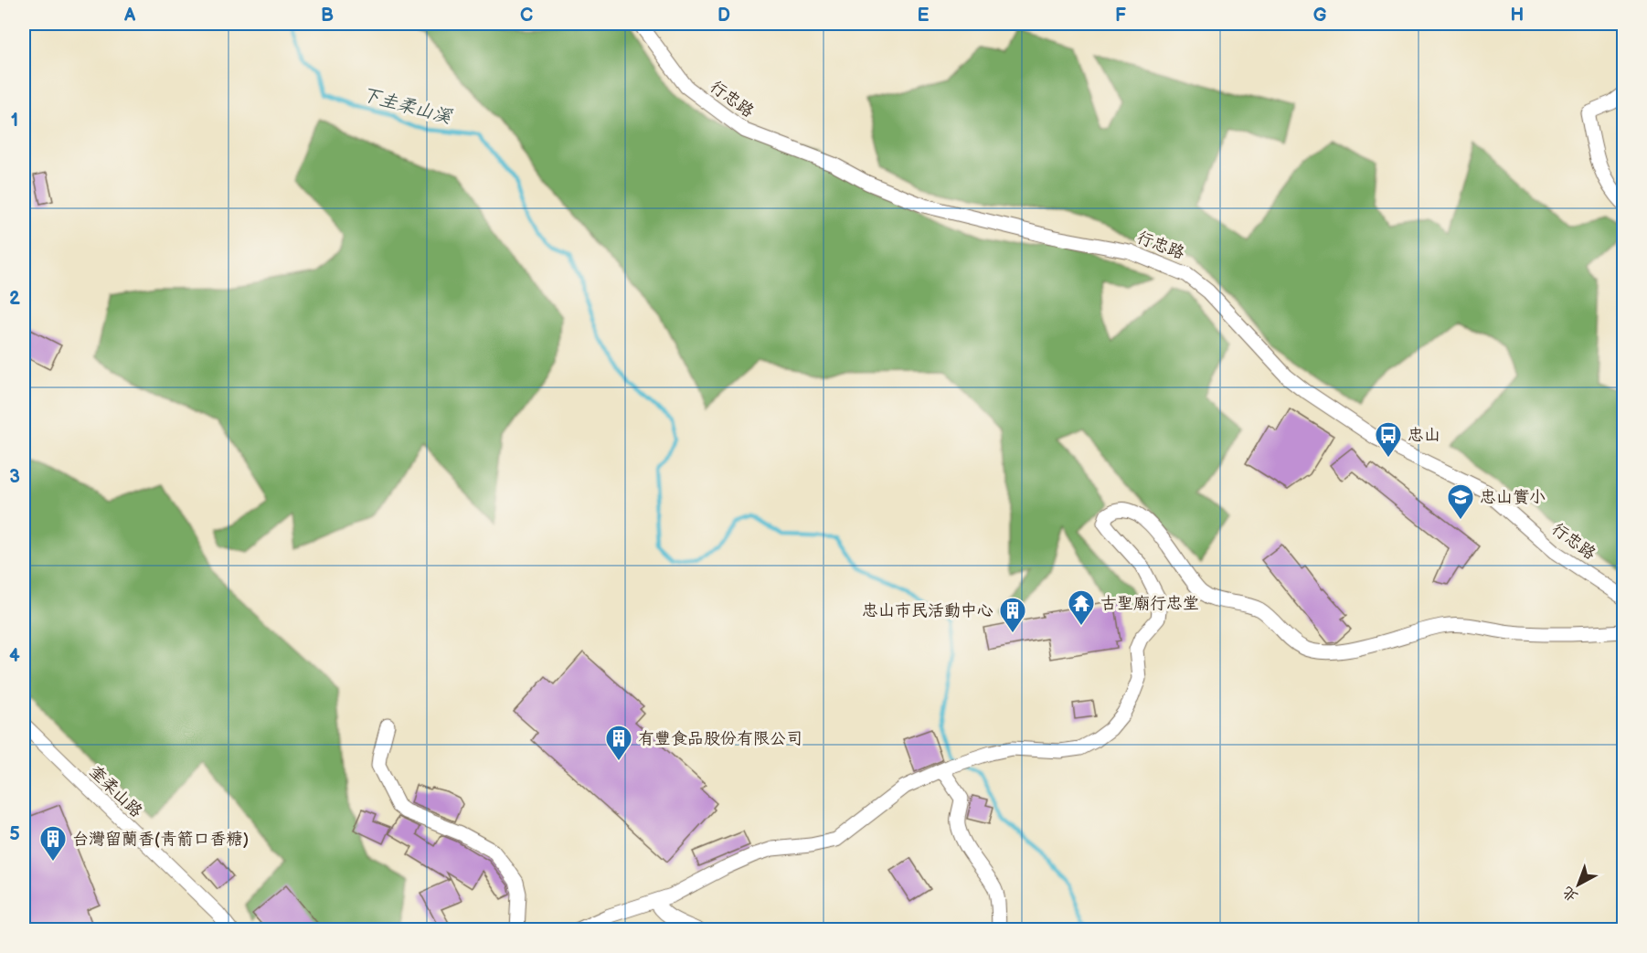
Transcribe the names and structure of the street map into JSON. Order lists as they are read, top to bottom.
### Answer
{
  "streets": {
    "street": ["行忠路", "奎柔山路"]
  },
  "water": ["下圭柔山溪"],
  "places": {
    "bus stop": ["忠山"],
    "school or university": ["忠山實小"],
    "temple": ["古聖廟行忠堂"],
    "building": ["忠山市民活動中心", "有豐食品股份有限公司", "台灣留蘭香(青箭口香糖)"]
  },
  "north": "bottom left",
  "grid": {
    "columns": [
      "A",
      "B",
      "C",
      "D",
      "E",
      "F",
      "G",
      "H"
    ],
    "rows": [
      "1",
      "2",
      "3",
      "4",
      "5"
    ]
  }
}
